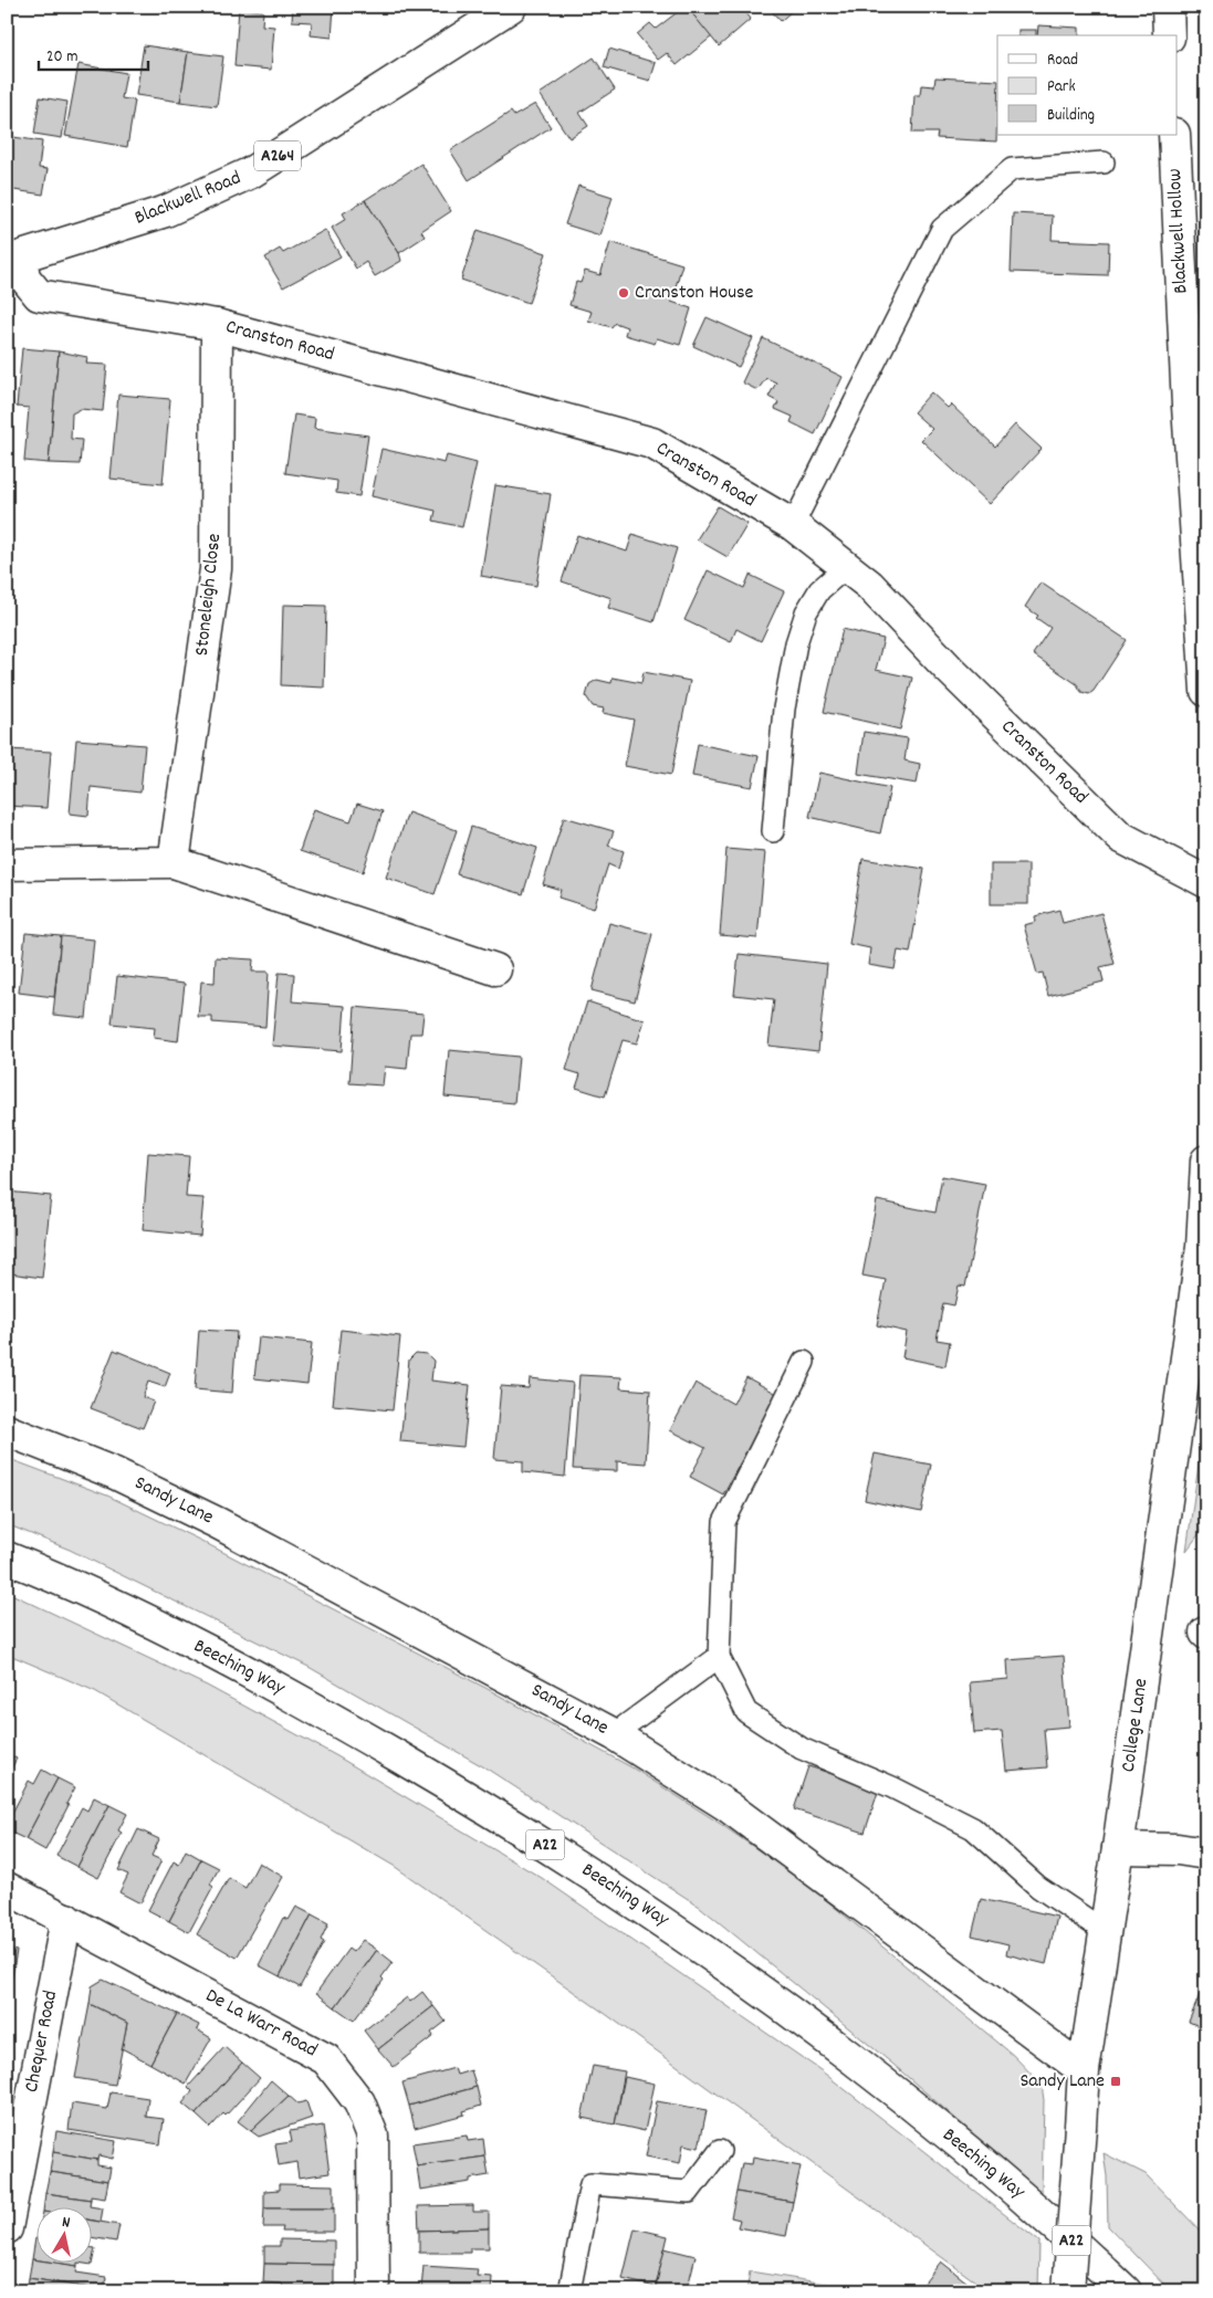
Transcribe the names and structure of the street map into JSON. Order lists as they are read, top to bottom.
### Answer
{
  "streets": {
    "main road": [
      "A264",
      "Blackwell Road",
      "Blackwell Hollow",
      "Cranston Road",
      "Stoneleigh Close",
      "Sandy Lane",
      "Beeching Way",
      "College Lane",
      "A22",
      "De La Warr Road",
      "Chequer Road"
    ]
  },
  "crossings": [
    ["Blackwell Road", "Cranston Road"],
    ["Cranston Road", "Stoneleigh Close"],
    ["Sandy Lane", "College Lane"],
    ["De La Warr Road", "Chequer Road"]
  ],
  "places": {
    "other": ["Cranston House"],
    "transit": ["Sandy Lane"]
  },
  "legend": ["Road", "Park", "Building"],
  "scale_bar": "20 m",
  "north": "top"
}
